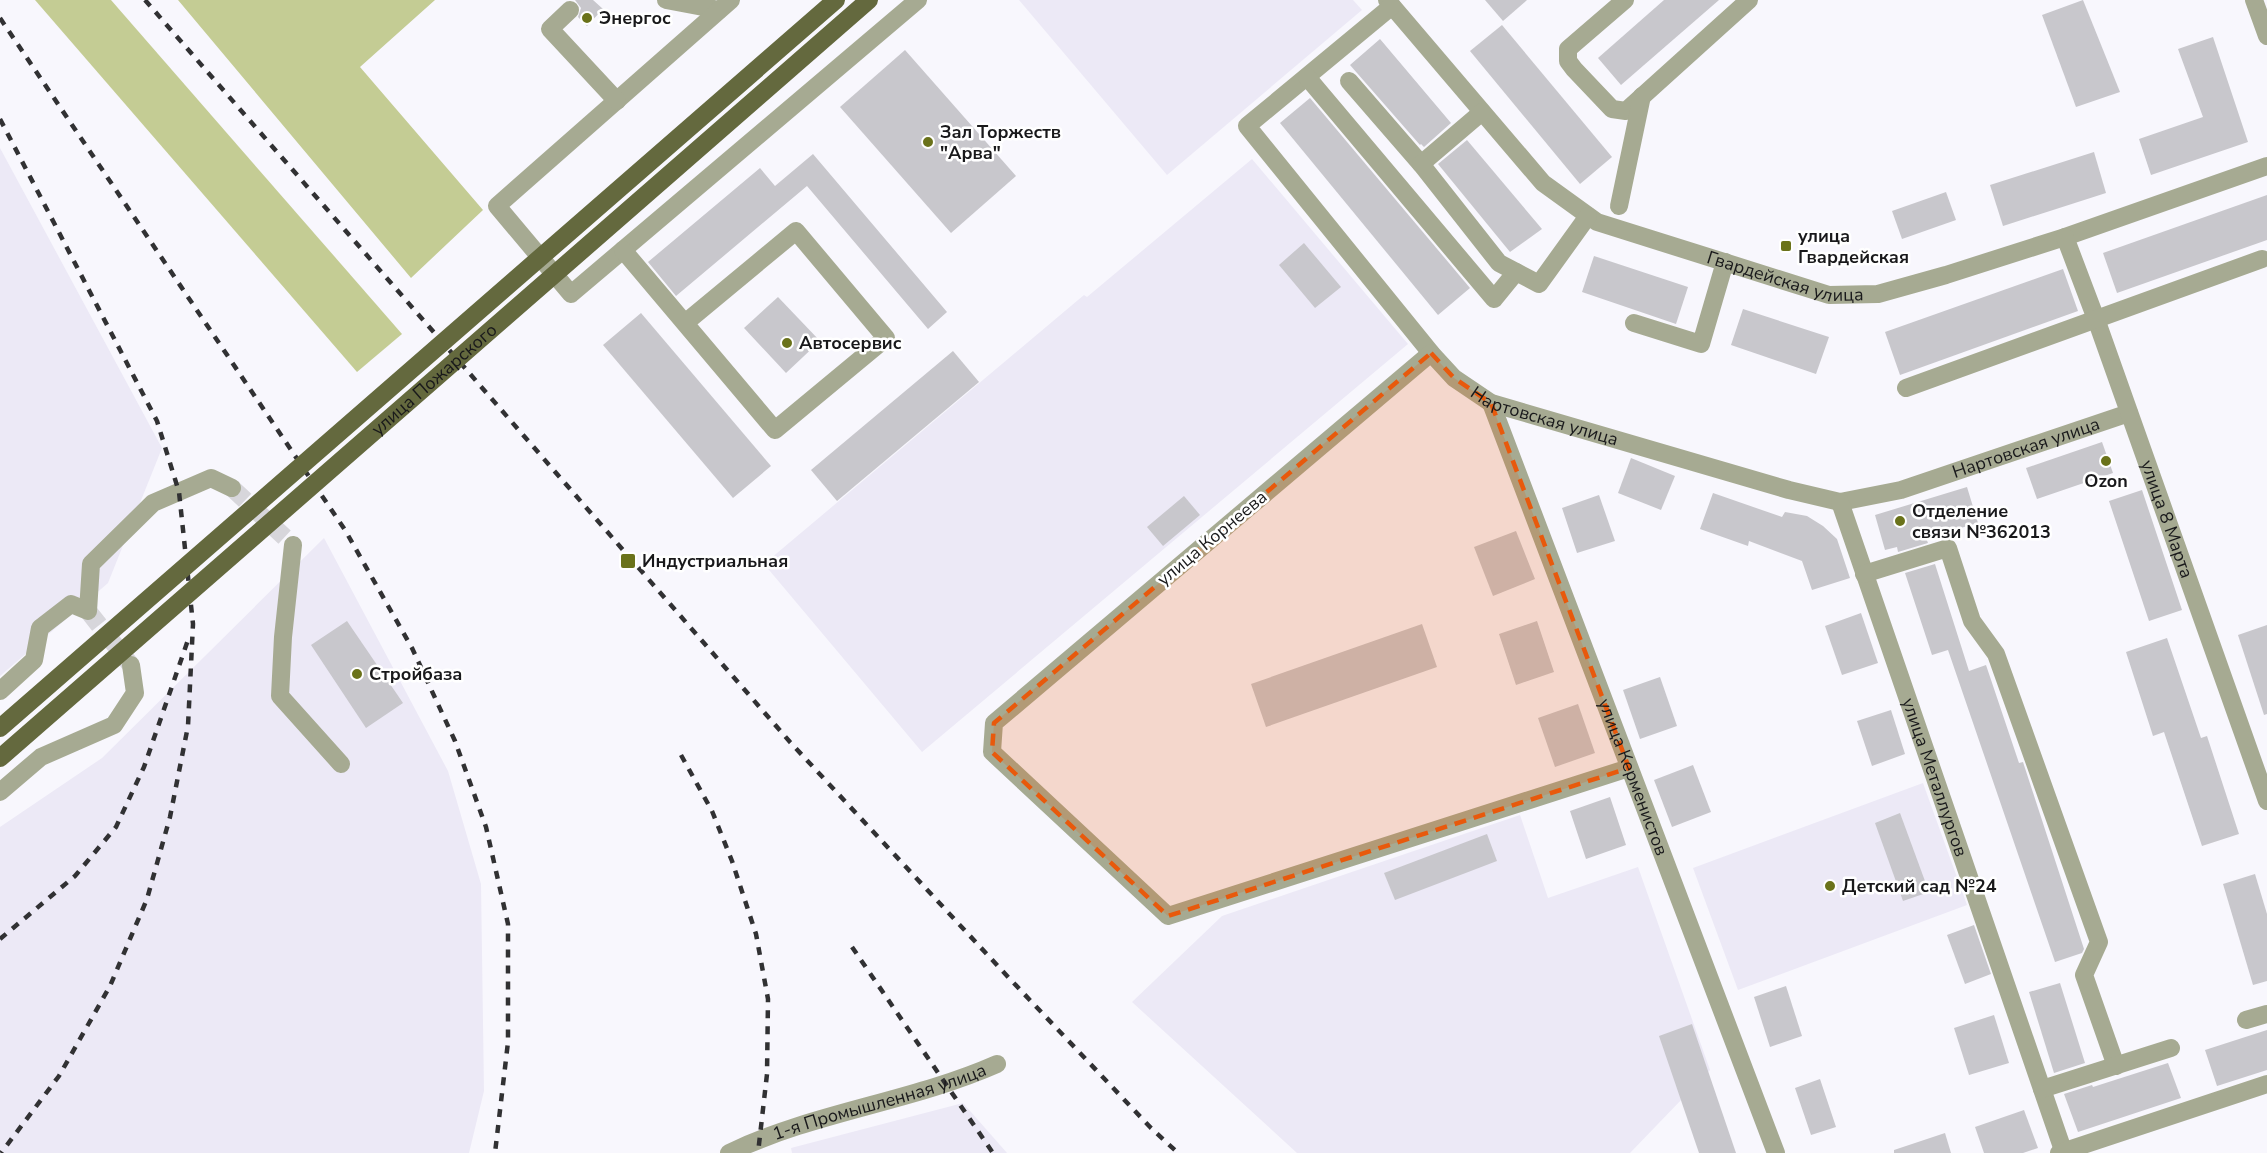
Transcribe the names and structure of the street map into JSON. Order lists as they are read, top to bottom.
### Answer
{
  "streets": {
    "main road": ["улица Пожарского"],
    "street": [
      "Гвардейская улица",
      "Нартовская улица",
      "улица 8 Марта",
      "улица Корнеева",
      "улица Металлургов",
      "улица Керменистов",
      "1-я Промышленная улица"
    ]
  },
  "crossings": [
    ["Гвардейская улица", "Нартовская улица"],
    ["Гвардейская улица", "улица 8 Марта"],
    ["Нартовская улица", "улица 8 Марта"],
    ["Нартовская улица", "улица Корнеева"],
    ["Нартовская улица", "улица Металлургов"],
    ["Нартовская улица", "улица Керменистов"],
    ["улица Корнеева", "улица Керменистов"]
  ],
  "places": {
    "other": [
      "Энергос",
      "Зал Торжеств \"Арва\"",
      "Автосервис",
      "Ozon",
      "Отделение связи №362013",
      "Стройбаза",
      "Детский сад №24"
    ],
    "transit": ["улица Гвардейская", "Индустриальная"]
  }
}
